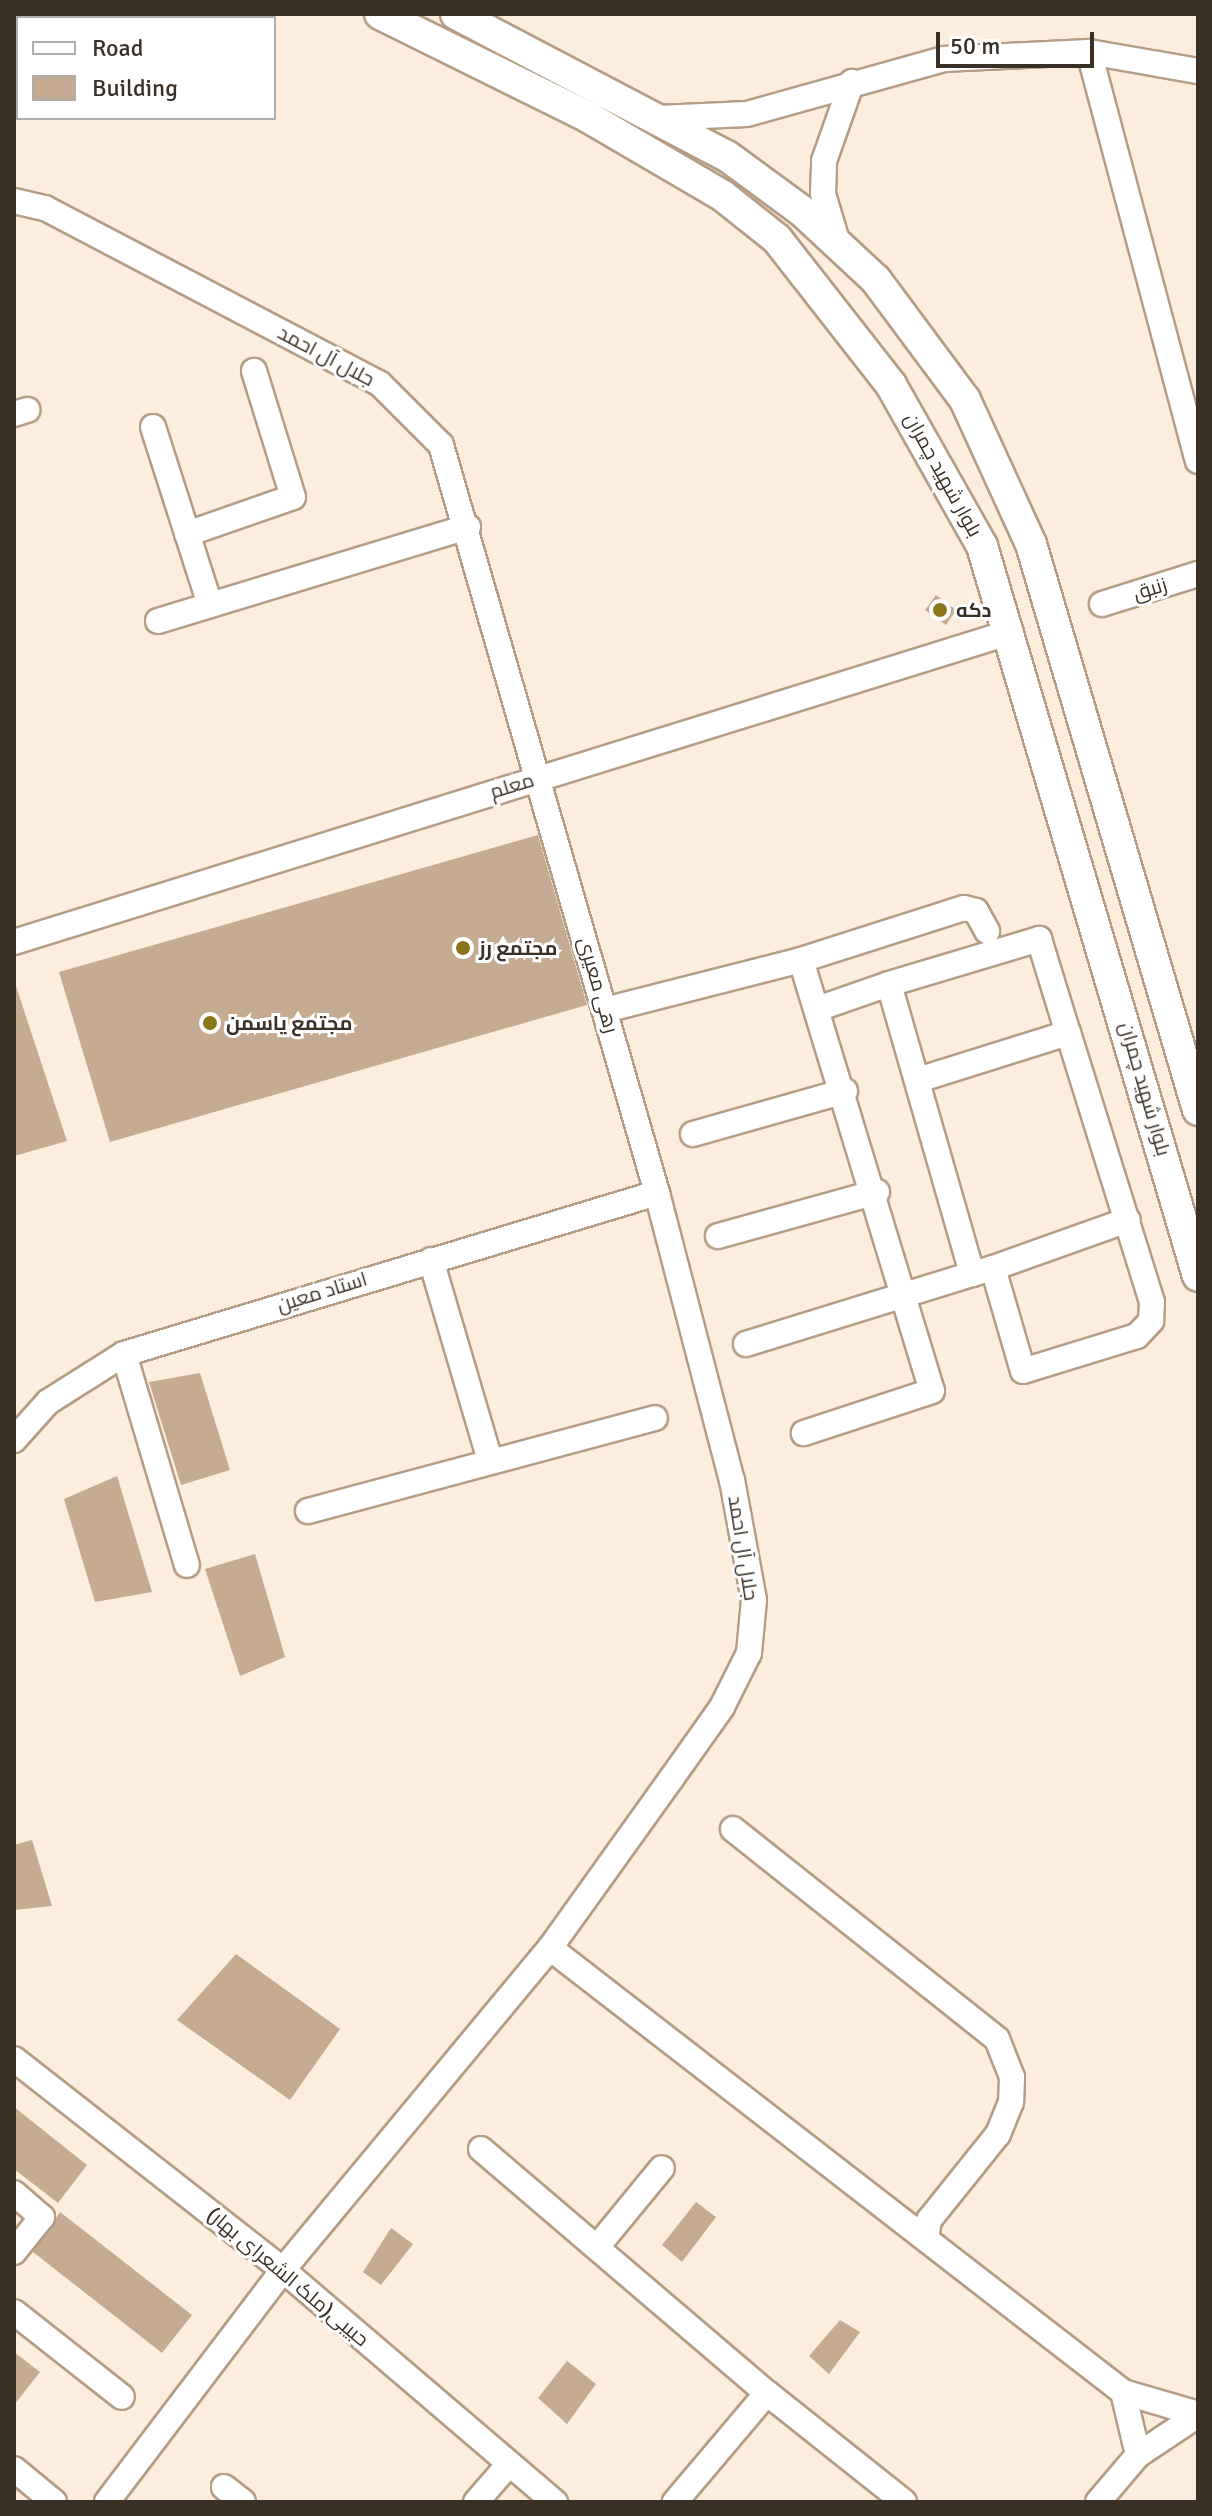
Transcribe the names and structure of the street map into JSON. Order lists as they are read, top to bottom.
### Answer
{
  "streets": {
    "main road": ["بلوار شهید چمران"],
    "street": [
      "جلال آل احمد",
      "زنبق",
      "معلم",
      "رهی معیری",
      "استاد معین",
      "حبیبی(ملک الشعرای بهار)"
    ]
  },
  "crossings": [
    ["جلال آل احمد", "معلم"],
    ["جلال آل احمد", "رهی معیری"],
    ["جلال آل احمد", "استاد معین"],
    ["جلال آل احمد", "حبیبی(ملک الشعرای بهار)"],
    ["بلوار شهید چمران", "معلم"],
    ["معلم", "رهی معیری"],
    ["رهی معیری", "استاد معین"]
  ],
  "places": ["دکه", "مجتمع رز", "مجتمع یاسمن"],
  "legend": ["Road", "Building"],
  "scale_bar": "50 m"
}
